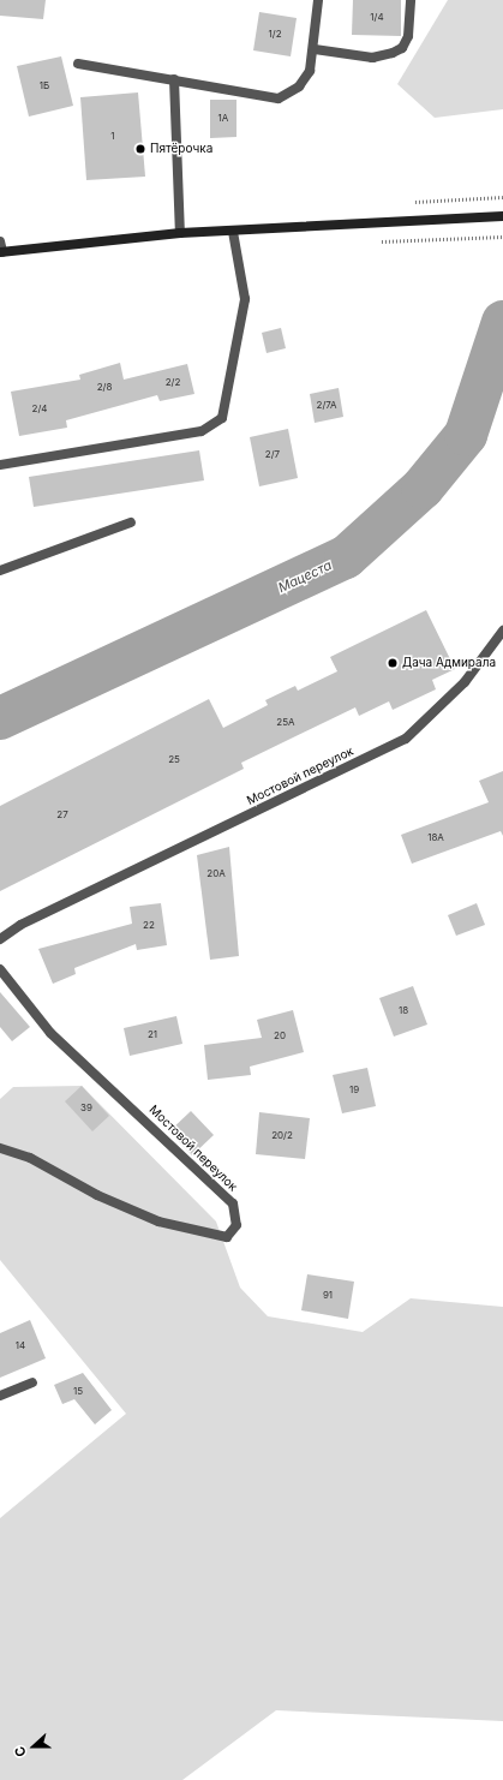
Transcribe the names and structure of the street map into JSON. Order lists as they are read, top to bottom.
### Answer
{
  "streets": {
    "street": ["Мостовой переулок"]
  },
  "water": ["Мацеста"],
  "places": ["Пятёрочка", "Дача Адмирала"],
  "house_numbers": [
    "1/4",
    "1/2",
    "1Б",
    "1А",
    "1",
    "2/2",
    "2/8",
    "2/7А",
    "2/4",
    "2/7",
    "25А",
    "25",
    "27",
    "18А",
    "20А",
    "22",
    "18",
    "21",
    "20",
    "19",
    "39",
    "20/2",
    "91",
    "14",
    "15"
  ],
  "north": "left"
}
